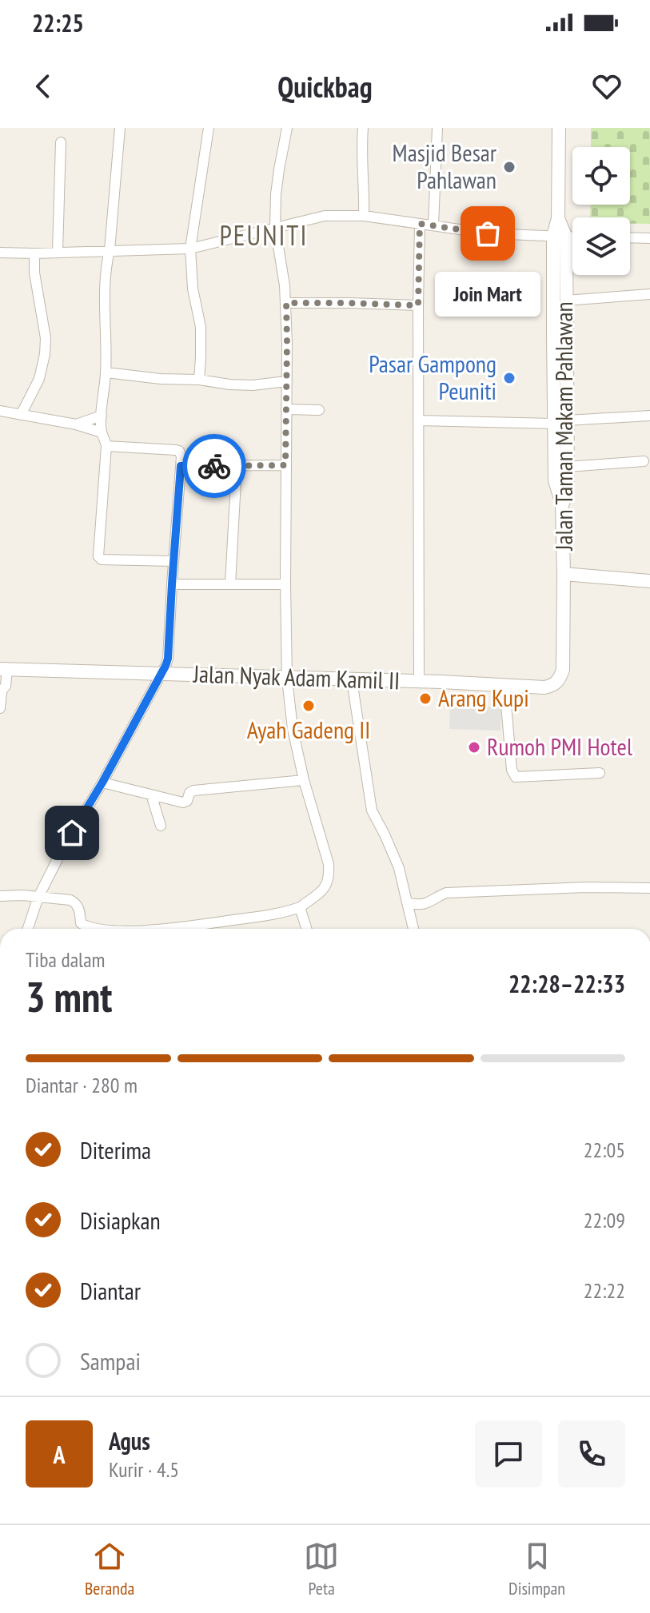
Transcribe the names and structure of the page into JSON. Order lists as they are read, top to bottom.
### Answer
{
  "streets": {
    "street": ["Jalan Taman Makam Pahlawan", "Jalan Nyak Adam Kamil II"]
  },
  "crossings": [
    ["Jalan Taman Makam Pahlawan", "Jalan Nyak Adam Kamil II"]
  ],
  "districts": ["PEUNITI"],
  "places": [
    "Masjid Besar Pahlawan",
    "Join Mart",
    "Pasar Gampong Peuniti",
    "Arang Kupi",
    "Ayah Gadeng II",
    "Rumoh PMI Hotel"
  ],
  "page": {
    "status": "22:25",
    "header": "Quickbag",
    "bubble": "Join Mart",
    "heading": ["3 mnt", "Tiba dalam", "22:28–22:33"],
    "panel": ["Agus", "Kurir · 4.5"],
    "bar": "Diantar · 280 m",
    "list": [
      ["Diterima", "22:05"],
      ["Disiapkan", "22:09"],
      ["Diantar", "22:22"],
      "Sampai"
    ],
    "round": "A",
    "tabs": ["Beranda", "Peta", "Disimpan"]
  }
}
